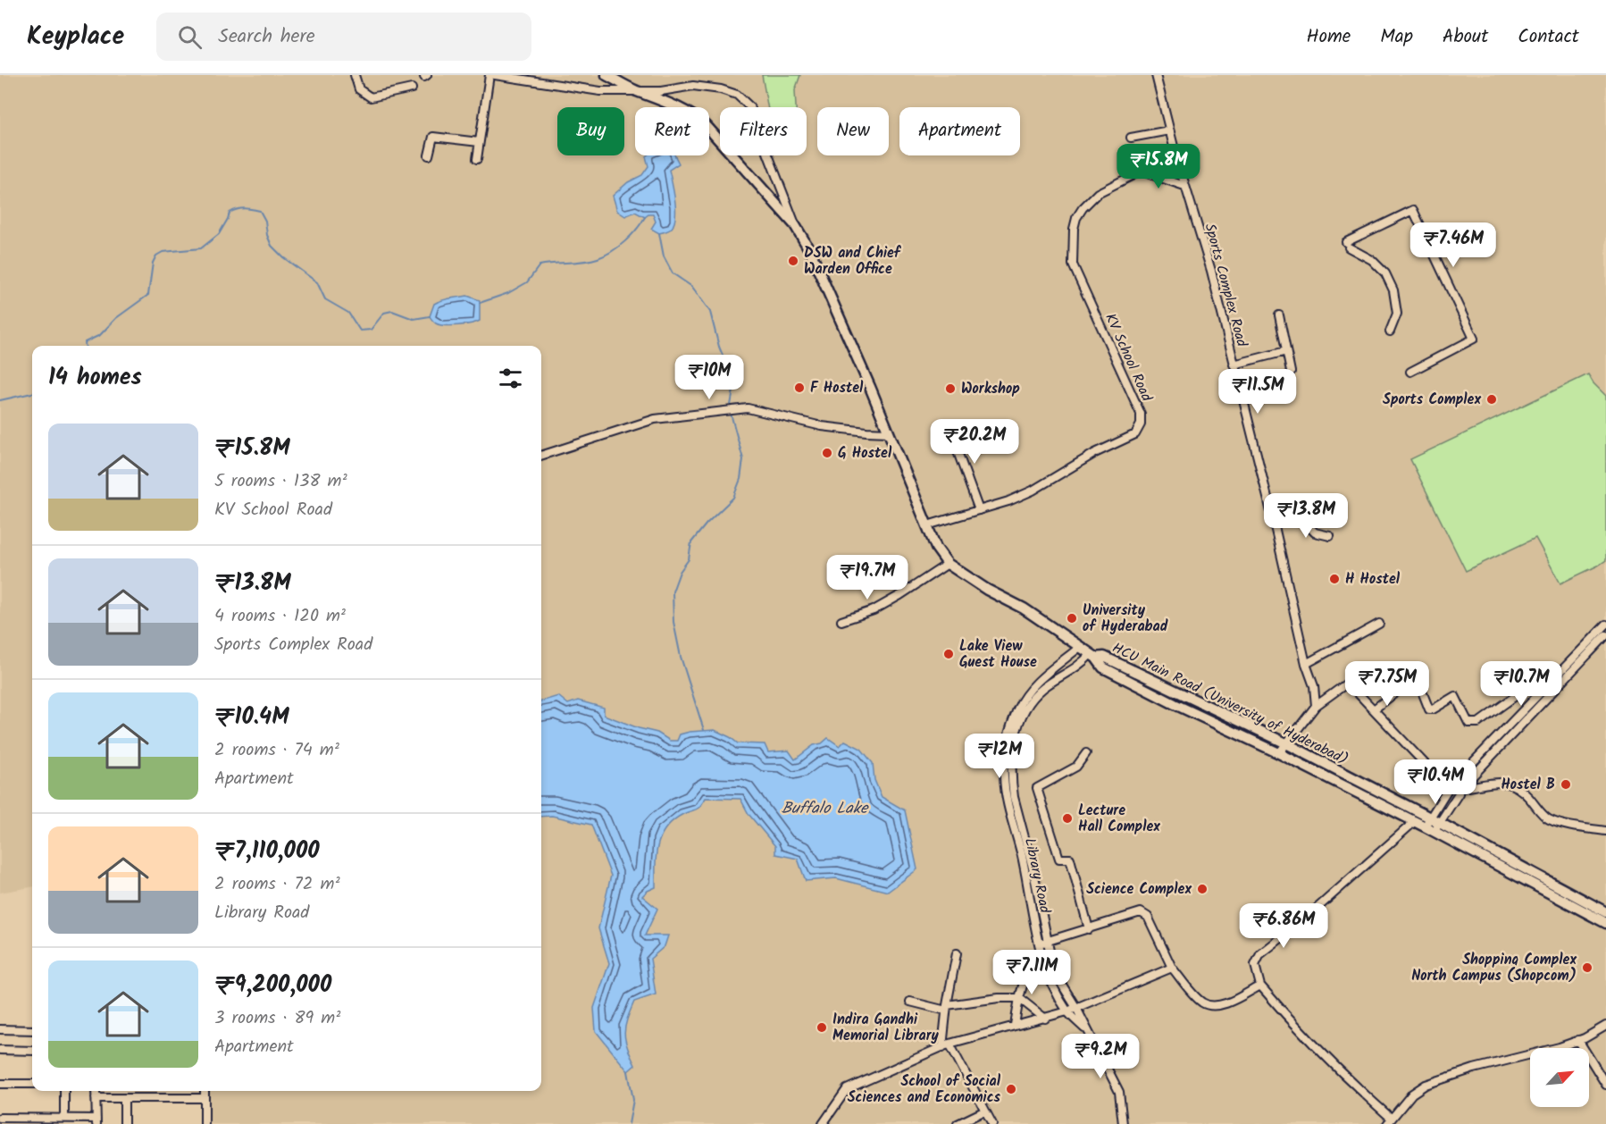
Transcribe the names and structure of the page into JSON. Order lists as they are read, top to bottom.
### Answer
{
  "streets": {
    "street": [
      "Sports Complex Road",
      "KV School Road",
      "HCU Main Road (University of Hyderabad)",
      "Library Road"
    ]
  },
  "crossings": [
    ["Sports Complex Road", "KV School Road"],
    ["KV School Road", "HCU Main Road (University of Hyderabad)"],
    ["HCU Main Road (University of Hyderabad)", "Library Road"]
  ],
  "water": ["Buffalo Lake"],
  "places": [
    "DSW and Chief Warden Office",
    "F Hostel",
    "Workshop",
    "Sports Complex",
    "G Hostel",
    "H Hostel",
    "University of Hyderabad",
    "Lake View Guest House",
    "Hostel B",
    "Lecture Hall Complex",
    "Science Complex",
    "Shopping Complex North Campus (Shopcom)",
    "Indira Gandhi Memorial Library",
    "School of Social Sciences and Economics"
  ],
  "north": "top right",
  "page": {
    "header": "Keyplace",
    "search": "Search here",
    "nav": [
      "Home",
      "Map",
      "About",
      "Contact"
    ],
    "chip": [
      "Buy",
      "Rent",
      "Filters",
      "New",
      "Apartment"
    ],
    "price": [
      "₹15.8M",
      "₹7.46M",
      "₹10M",
      "₹11.5M",
      "₹20.2M",
      "₹13.8M",
      "₹19.7M",
      "₹7.75M",
      "₹10.7M",
      "₹12M",
      "₹10.4M",
      "₹6.86M",
      "₹7.11M",
      "₹9.2M"
    ],
    "heading": "14 homes",
    "list": [
      {
        "name": "₹15.8M",
        "note": "5 rooms · 138 m² · KV School Road"
      },
      {
        "name": "₹13.8M",
        "note": "4 rooms · 120 m² · Sports Complex Road"
      },
      {
        "name": "₹10.4M",
        "note": "2 rooms · 74 m² · Apartment"
      },
      {
        "name": "₹7,110,000",
        "note": "2 rooms · 72 m² · Library Road"
      },
      {
        "name": "₹9,200,000",
        "note": "3 rooms · 89 m² · Apartment"
      }
    ]
  }
}
